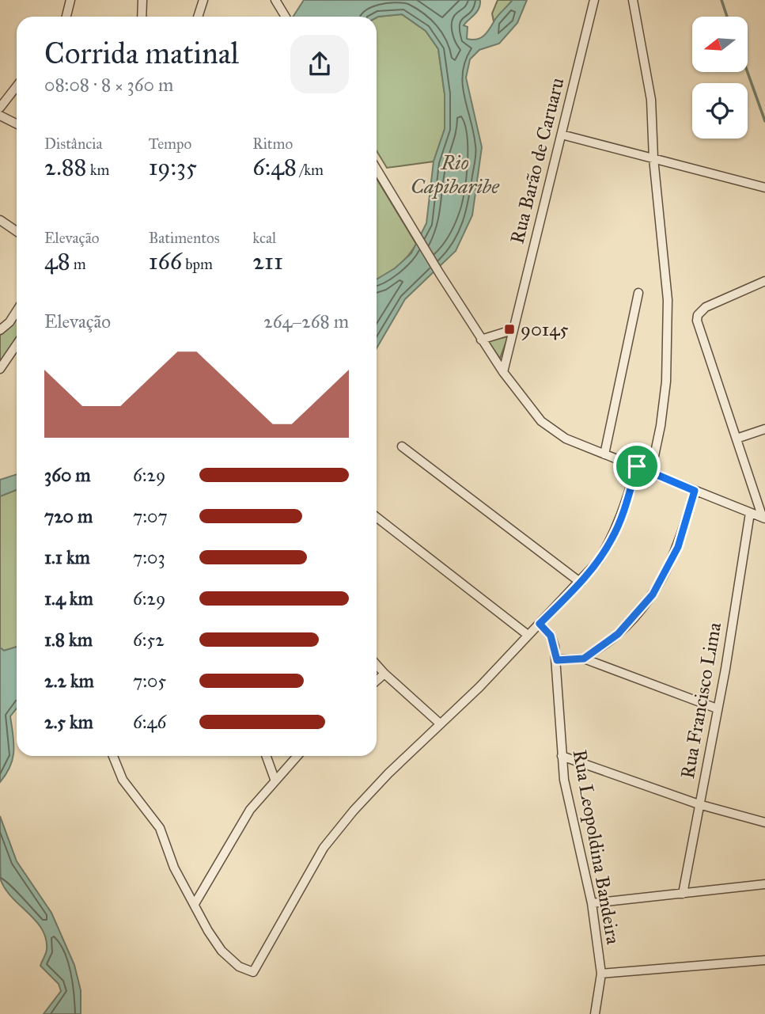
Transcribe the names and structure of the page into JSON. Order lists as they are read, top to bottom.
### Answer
{
  "streets": {
    "street": ["Rua Barão de Caruaru", "Rua Francisco Lima", "Rua Leopoldina Bandeira"]
  },
  "water": ["Rio Capibaribe"],
  "places": {
    "transit": ["90145"]
  },
  "north": "left",
  "page": {
    "heading": ["Corrida matinal", "08:08 · 8 × 360 m"],
    "stats": [
      ["Distância", "2.88 km"],
      ["Tempo", "19:35"],
      ["Ritmo", "6:48 /km"],
      ["Elevação", "48 m"],
      ["Batimentos", "166 bpm"],
      ["kcal", "211"]
    ],
    "chart": ["Elevação", "264–268 m"],
    "list": [
      {
        "name": "360 m",
        "note": "6:29"
      },
      {
        "name": "720 m",
        "note": "7:07"
      },
      {
        "name": "1.1 km",
        "note": "7:03"
      },
      {
        "name": "1.4 km",
        "note": "6:29"
      },
      {
        "name": "1.8 km",
        "note": "6:52"
      },
      {
        "name": "2.2 km",
        "note": "7:05"
      },
      {
        "name": "2.5 km",
        "note": "6:46"
      }
    ]
  }
}
